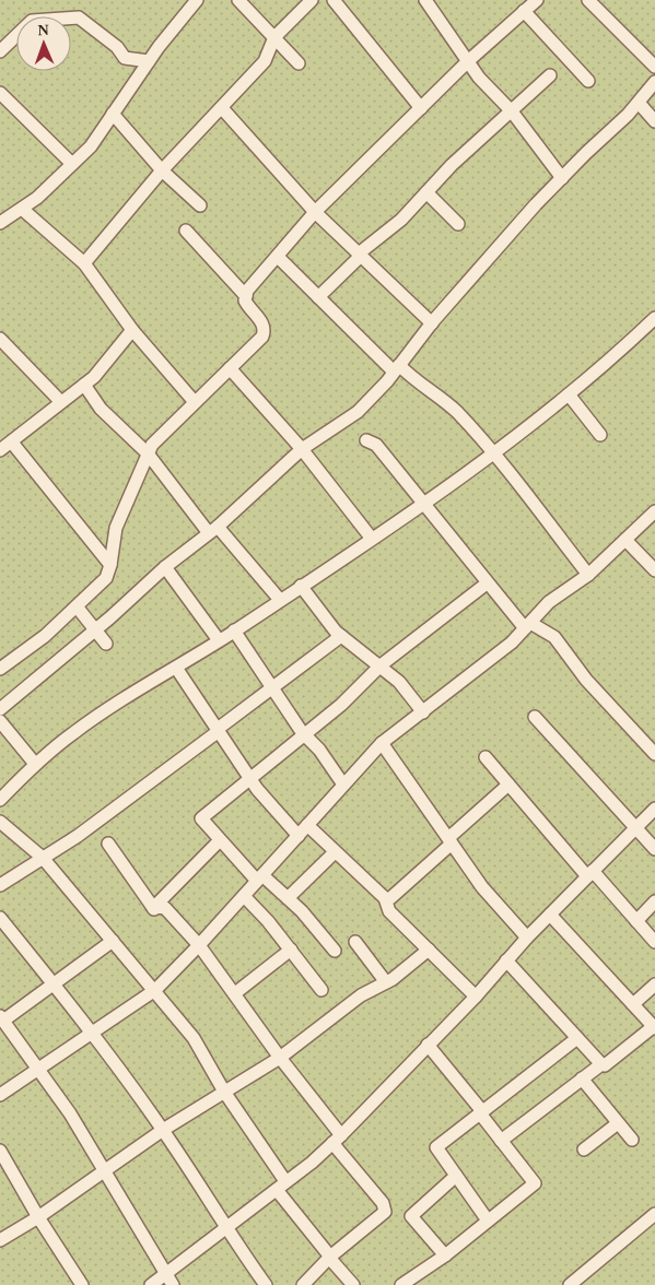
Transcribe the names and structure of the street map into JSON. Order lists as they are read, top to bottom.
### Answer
{
  "north": "top"
}
